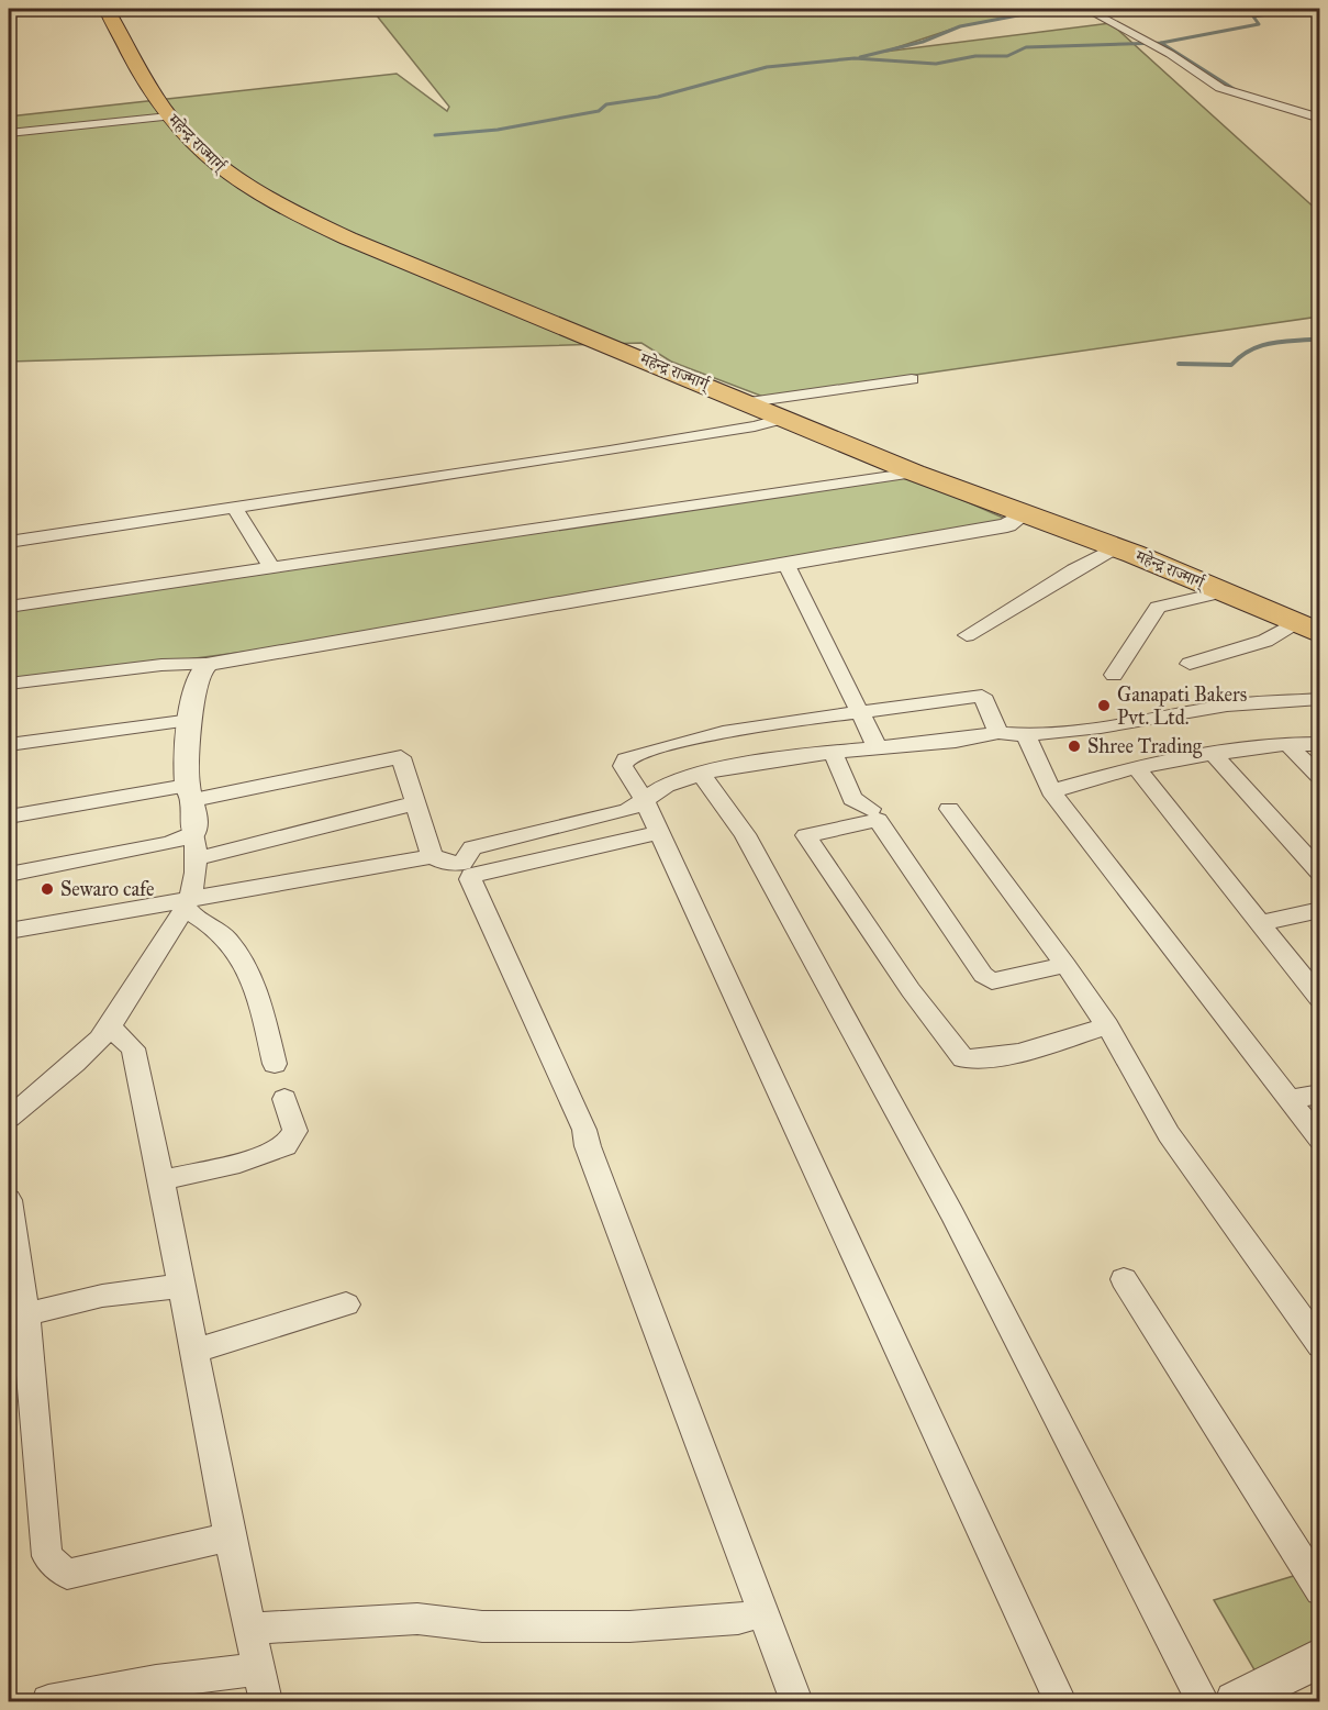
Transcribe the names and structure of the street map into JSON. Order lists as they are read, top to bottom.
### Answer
{
  "streets": {
    "highway": ["महेन्द्र राज्मार्ग्"]
  },
  "places": ["Ganapati Bakers Pvt. Ltd.", "Shree Trading", "Sewaro cafe"]
}
